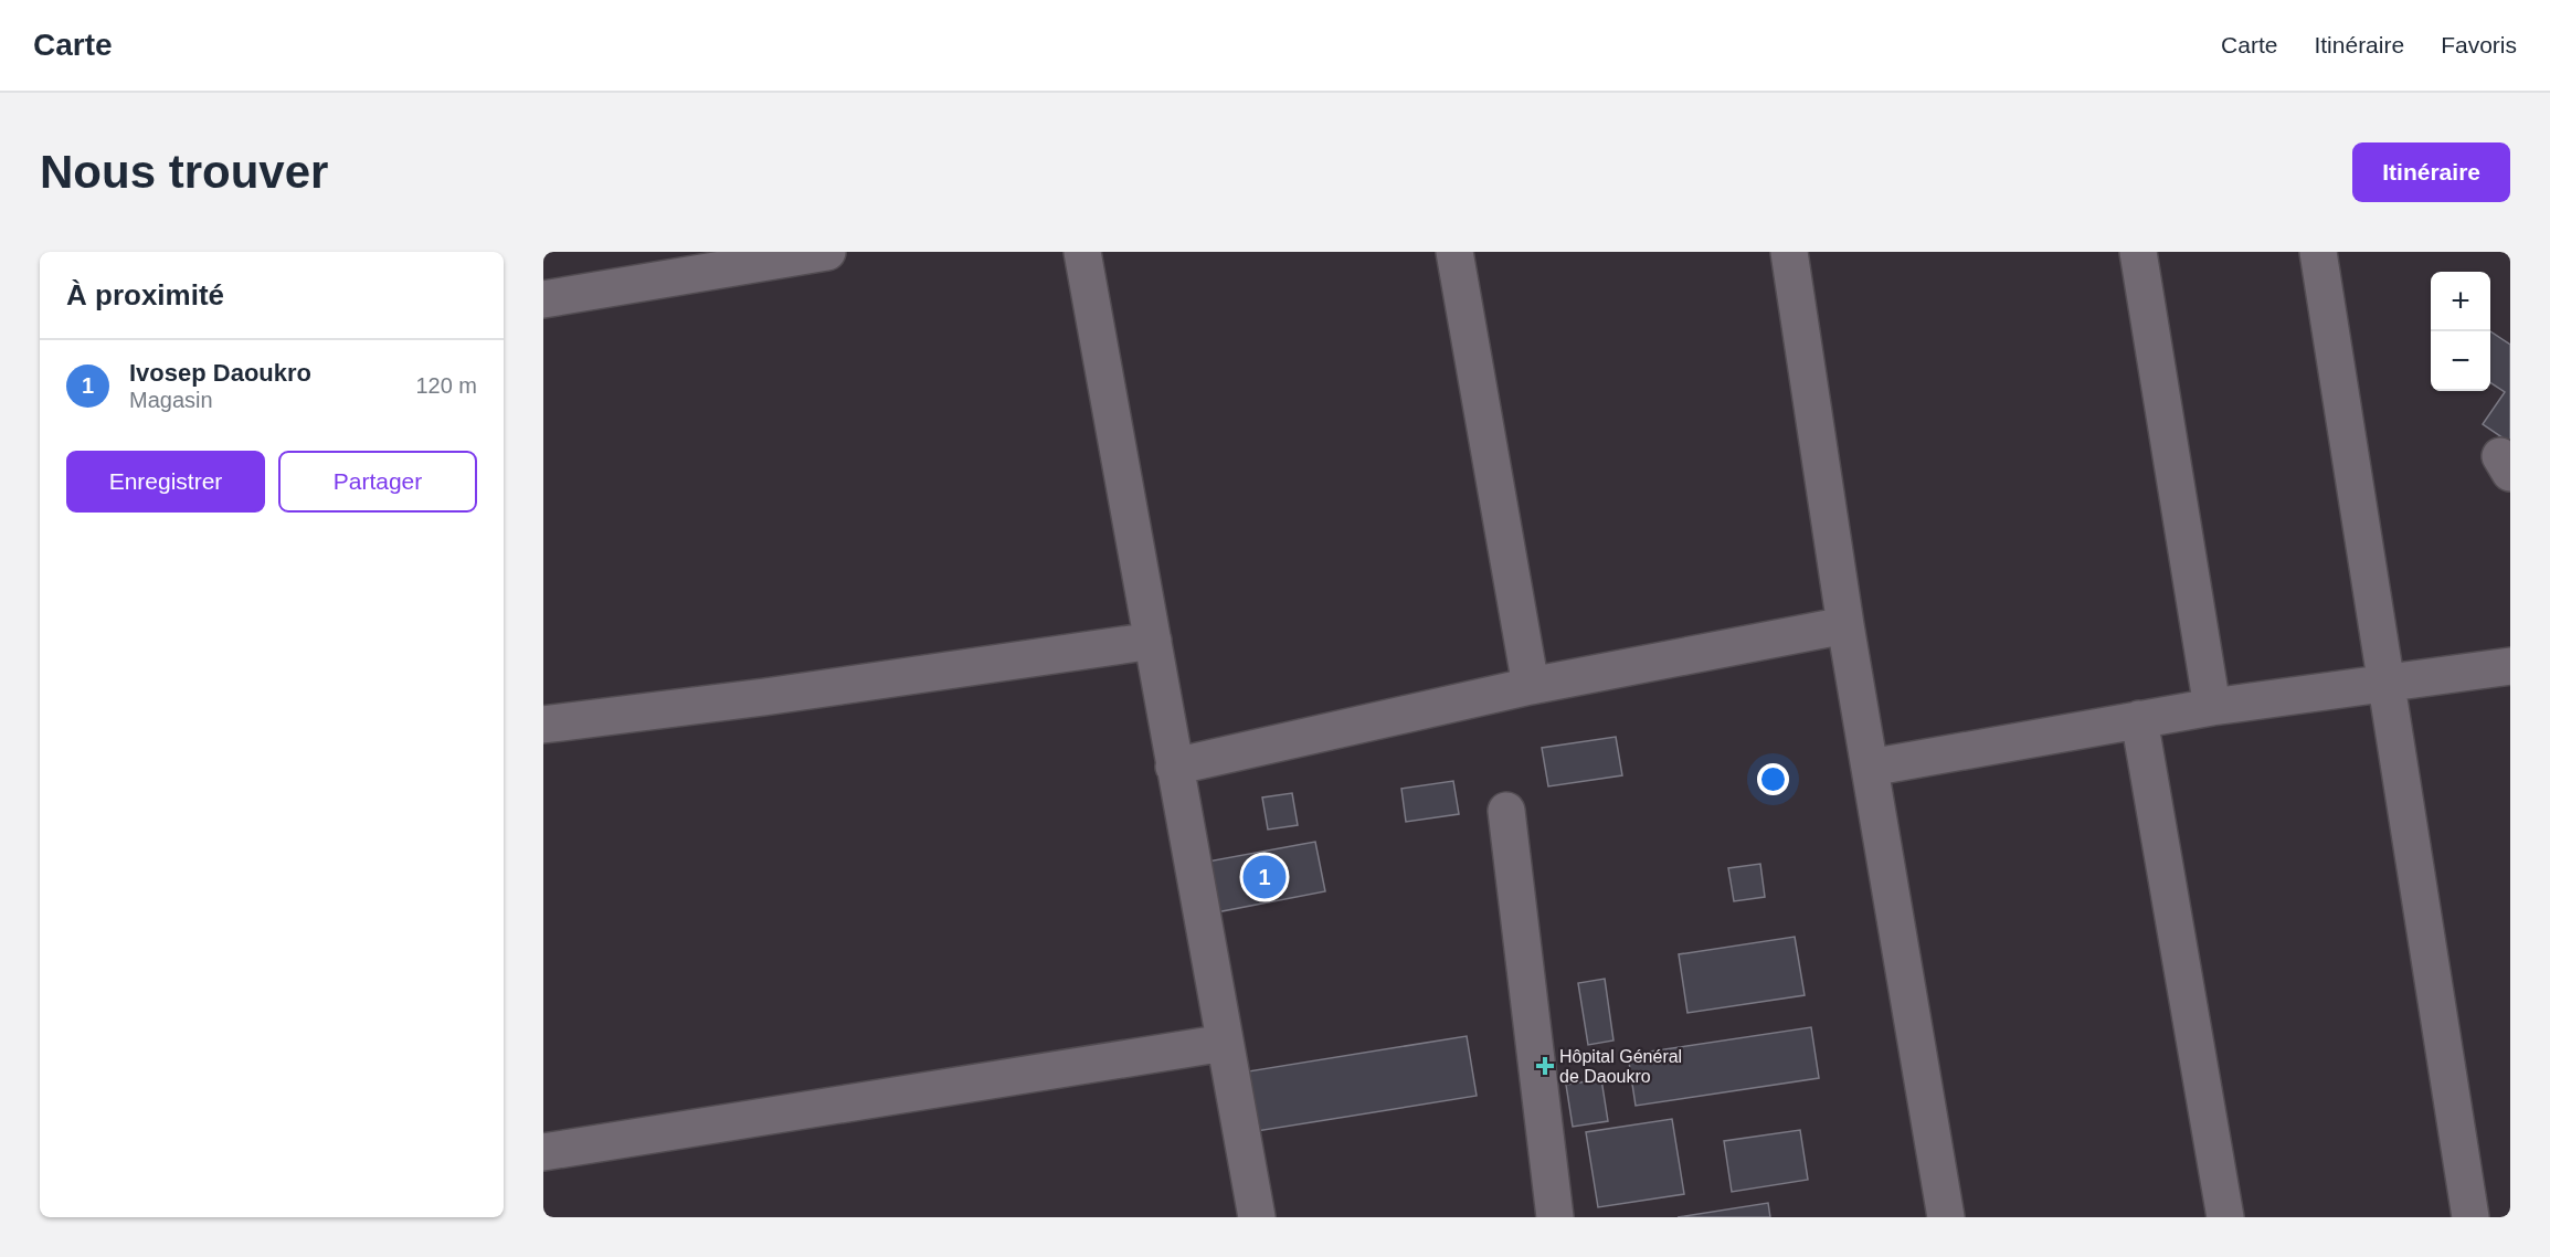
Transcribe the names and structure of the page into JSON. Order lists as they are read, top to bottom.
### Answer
{
  "places": {
    "health": ["Hôpital Général de Daoukro"]
  },
  "page": {
    "header": "Carte",
    "nav": ["Carte", "Itinéraire", "Favoris"],
    "buttons": [
      "Itinéraire",
      ["Enregistrer", "Partager"]
    ],
    "title": "Nous trouver",
    "heading": "À proximité",
    "map_buttons": ["+", "−"],
    "list": [
      {
        "mark": "1",
        "name": "Ivosep Daoukro",
        "note": "Magasin",
        "value": "120 m"
      }
    ],
    "pins": "1"
  }
}
